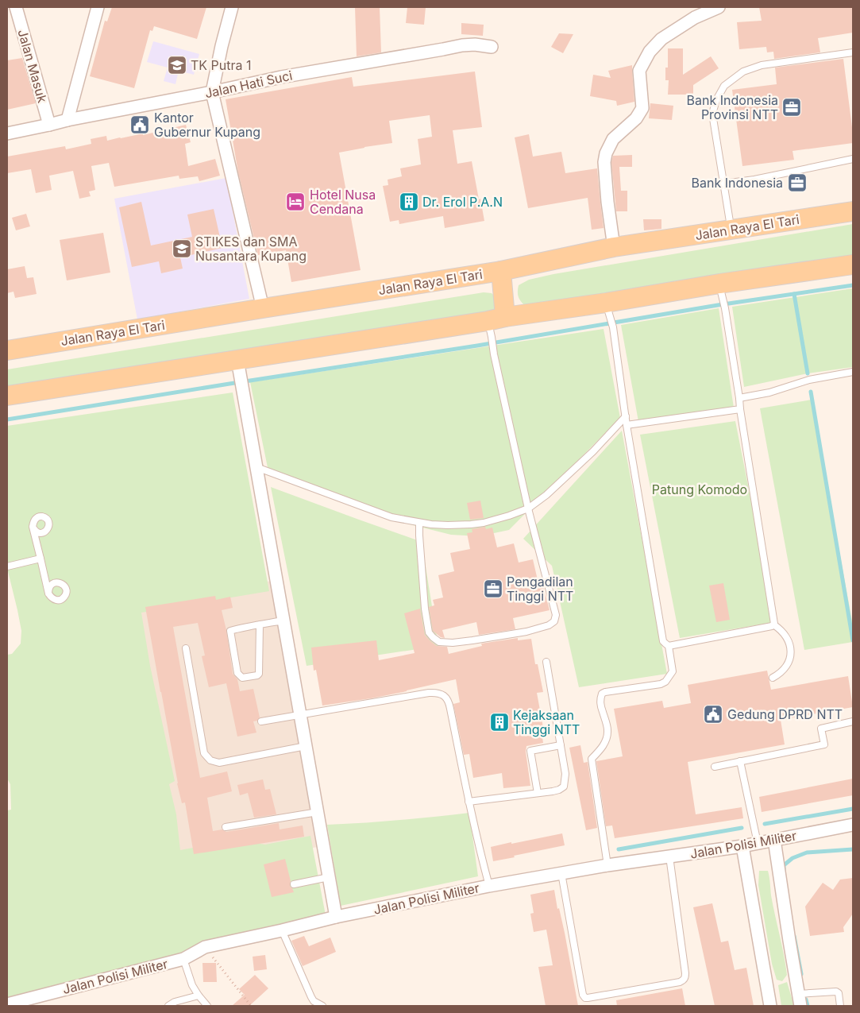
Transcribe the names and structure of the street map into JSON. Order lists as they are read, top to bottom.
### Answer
{
  "streets": {
    "main road": ["Jalan Raya El Tari"],
    "street": ["Jalan Masuk", "Jalan Hati Suci", "Jalan Polisi Militer"]
  },
  "crossings": [
    ["Jalan Masuk", "Jalan Hati Suci"]
  ],
  "parks": ["Patung Komodo"],
  "places": {
    "school or university": ["TK Putra 1", "STIKES dan SMA Nusantara Kupang"],
    "office": ["Bank Indonesia Provinsi NTT", "Bank Indonesia", "Pengadilan Tinggi NTT"],
    "public building": ["Kantor Gubernur Kupang", "Gedung DPRD NTT"],
    "hotel": ["Hotel Nusa Cendana"],
    "building": ["Dr. Erol P.A.N", "Kejaksaan Tinggi NTT"]
  }
}
